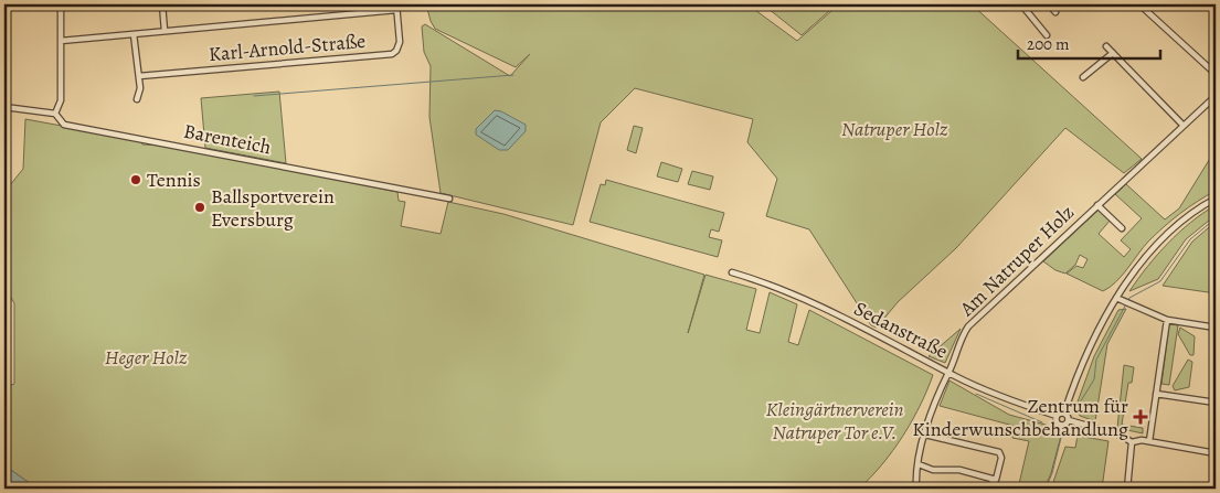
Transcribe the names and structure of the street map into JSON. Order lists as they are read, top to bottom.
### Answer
{
  "streets": {
    "street": [
      "Karl-Arnold-Straße",
      "Barenteich",
      "Am Natruper Holz",
      "Sedanstraße"
    ]
  },
  "crossings": [
    ["Am Natruper Holz", "Sedanstraße"]
  ],
  "parks": ["Natruper Holz", "Heger Holz", "Kleingärtnerverein Natruper Tor e.V."],
  "places": {
    "other": ["Tennis", "Ballsportverein Eversburg"],
    "health": ["Zentrum für Kinderwunschbehandlung"]
  },
  "scale_bar": "200 m"
}
